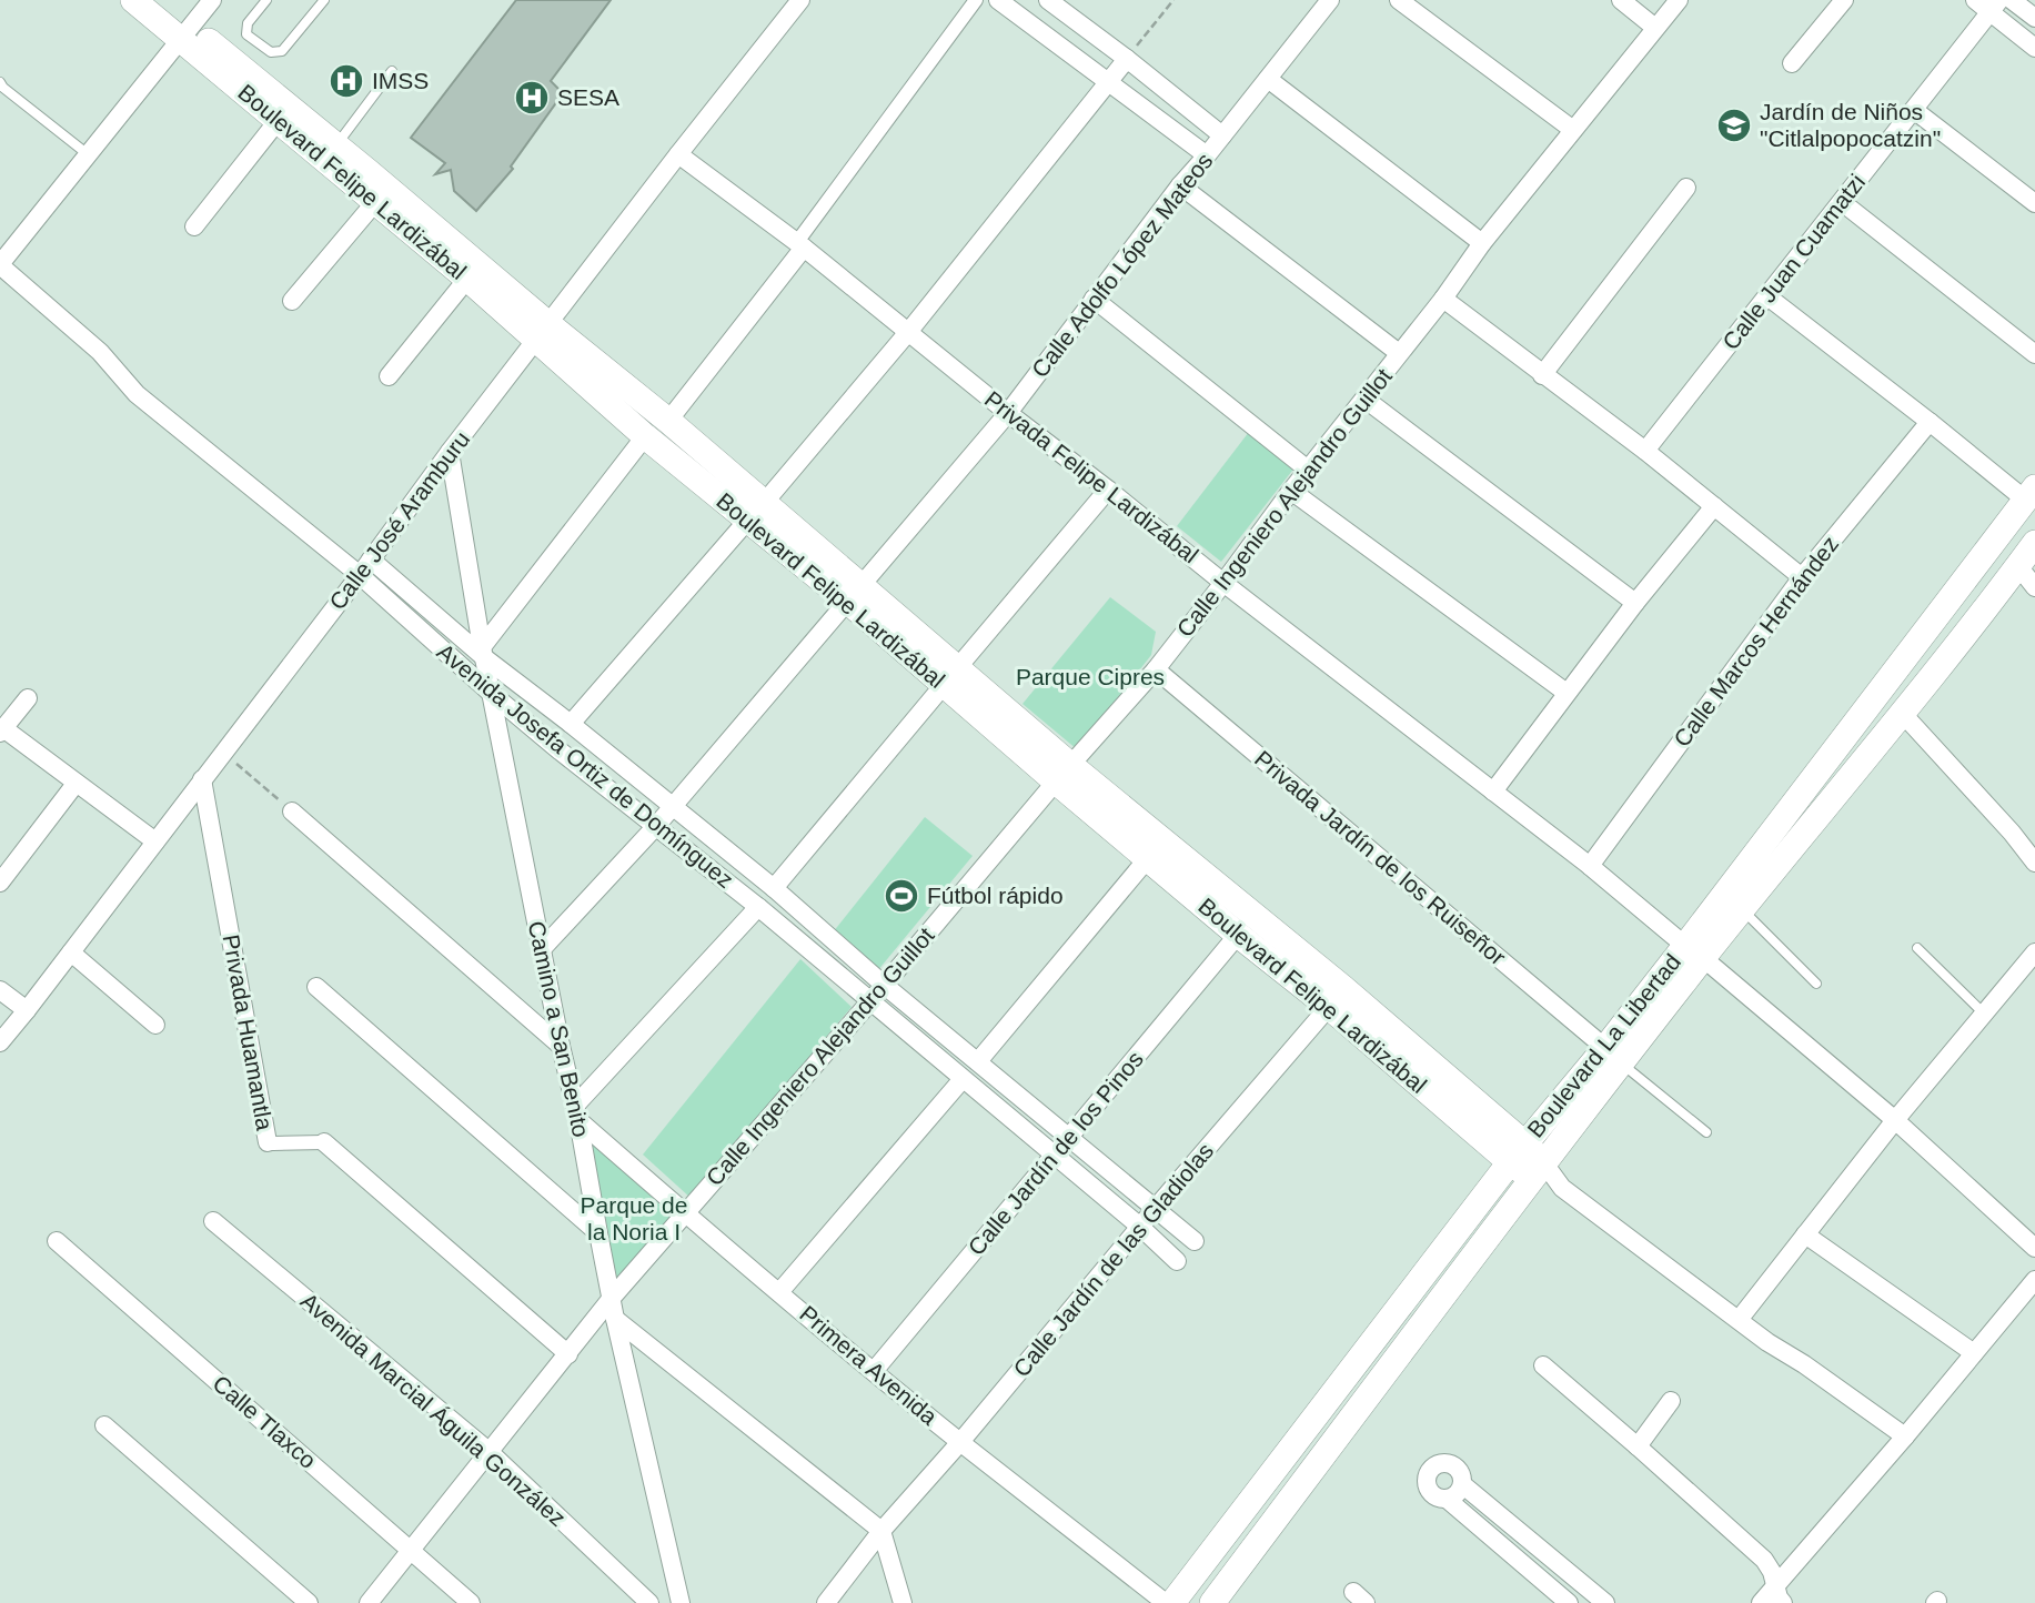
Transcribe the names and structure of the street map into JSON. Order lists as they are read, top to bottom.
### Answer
{
  "streets": {
    "main road": ["Boulevard Felipe Lardizábal", "Boulevard La Libertad"],
    "street": [
      "Calle Juan Cuamatzi",
      "Calle Adolfo López Mateos",
      "Privada Felipe Lardizábal",
      "Calle Ingeniero Alejandro Guillot",
      "Calle José Aramburu",
      "Calle Marcos Hernández",
      "Avenida Josefa Ortiz de Domínguez",
      "Privada Jardín de los Ruiseñor",
      "Camino a San Benito",
      "Privada Huamantla",
      "Calle Jardín de los Pinos",
      "Calle Jardín de las Gladiolas",
      "Primera Avenida",
      "Avenida Marcial Águila González",
      "Calle Tlaxco"
    ]
  },
  "crossings": [
    ["Boulevard Felipe Lardizábal", "Calle Adolfo López Mateos"],
    ["Boulevard Felipe Lardizábal", "Calle Ingeniero Alejandro Guillot"],
    ["Boulevard Felipe Lardizábal", "Calle José Aramburu"],
    ["Boulevard Felipe Lardizábal", "Boulevard La Libertad"],
    ["Boulevard Felipe Lardizábal", "Calle Jardín de los Pinos"],
    ["Boulevard Felipe Lardizábal", "Calle Jardín de las Gladiolas"],
    ["Calle Adolfo López Mateos", "Privada Felipe Lardizábal"],
    ["Calle Adolfo López Mateos", "Avenida Josefa Ortiz de Domínguez"],
    ["Calle Adolfo López Mateos", "Camino a San Benito"],
    ["Privada Felipe Lardizábal", "Calle Ingeniero Alejandro Guillot"],
    ["Privada Felipe Lardizábal", "Calle José Aramburu"],
    ["Privada Felipe Lardizábal", "Calle Marcos Hernández"],
    ["Privada Felipe Lardizábal", "Boulevard La Libertad"],
    ["Calle Ingeniero Alejandro Guillot", "Avenida Josefa Ortiz de Domínguez"],
    ["Calle Ingeniero Alejandro Guillot", "Privada Jardín de los Ruiseñor"],
    ["Calle Ingeniero Alejandro Guillot", "Camino a San Benito"],
    ["Calle Ingeniero Alejandro Guillot", "Privada Huamantla"],
    ["Calle Ingeniero Alejandro Guillot", "Primera Avenida"],
    ["Calle Ingeniero Alejandro Guillot", "Avenida Marcial Águila González"],
    ["Calle Ingeniero Alejandro Guillot", "Calle Tlaxco"],
    ["Calle José Aramburu", "Avenida Josefa Ortiz de Domínguez"],
    ["Calle José Aramburu", "Camino a San Benito"],
    ["Calle José Aramburu", "Privada Huamantla"],
    ["Avenida Josefa Ortiz de Domínguez", "Camino a San Benito"],
    ["Avenida Josefa Ortiz de Domínguez", "Calle Jardín de los Pinos"],
    ["Avenida Josefa Ortiz de Domínguez", "Calle Jardín de las Gladiolas"],
    ["Privada Jardín de los Ruiseñor", "Boulevard La Libertad"],
    ["Camino a San Benito", "Primera Avenida"],
    ["Calle Jardín de los Pinos", "Primera Avenida"],
    ["Calle Jardín de las Gladiolas", "Primera Avenida"]
  ],
  "parks": ["Parque Cipres", "Parque de la Noria I"],
  "places": {
    "hospital": ["IMSS", "SESA"],
    "school or university": ["Jardín de Niños \"Citlalpopocatzin\""],
    "sports": ["Fútbol rápido"]
  }
}
